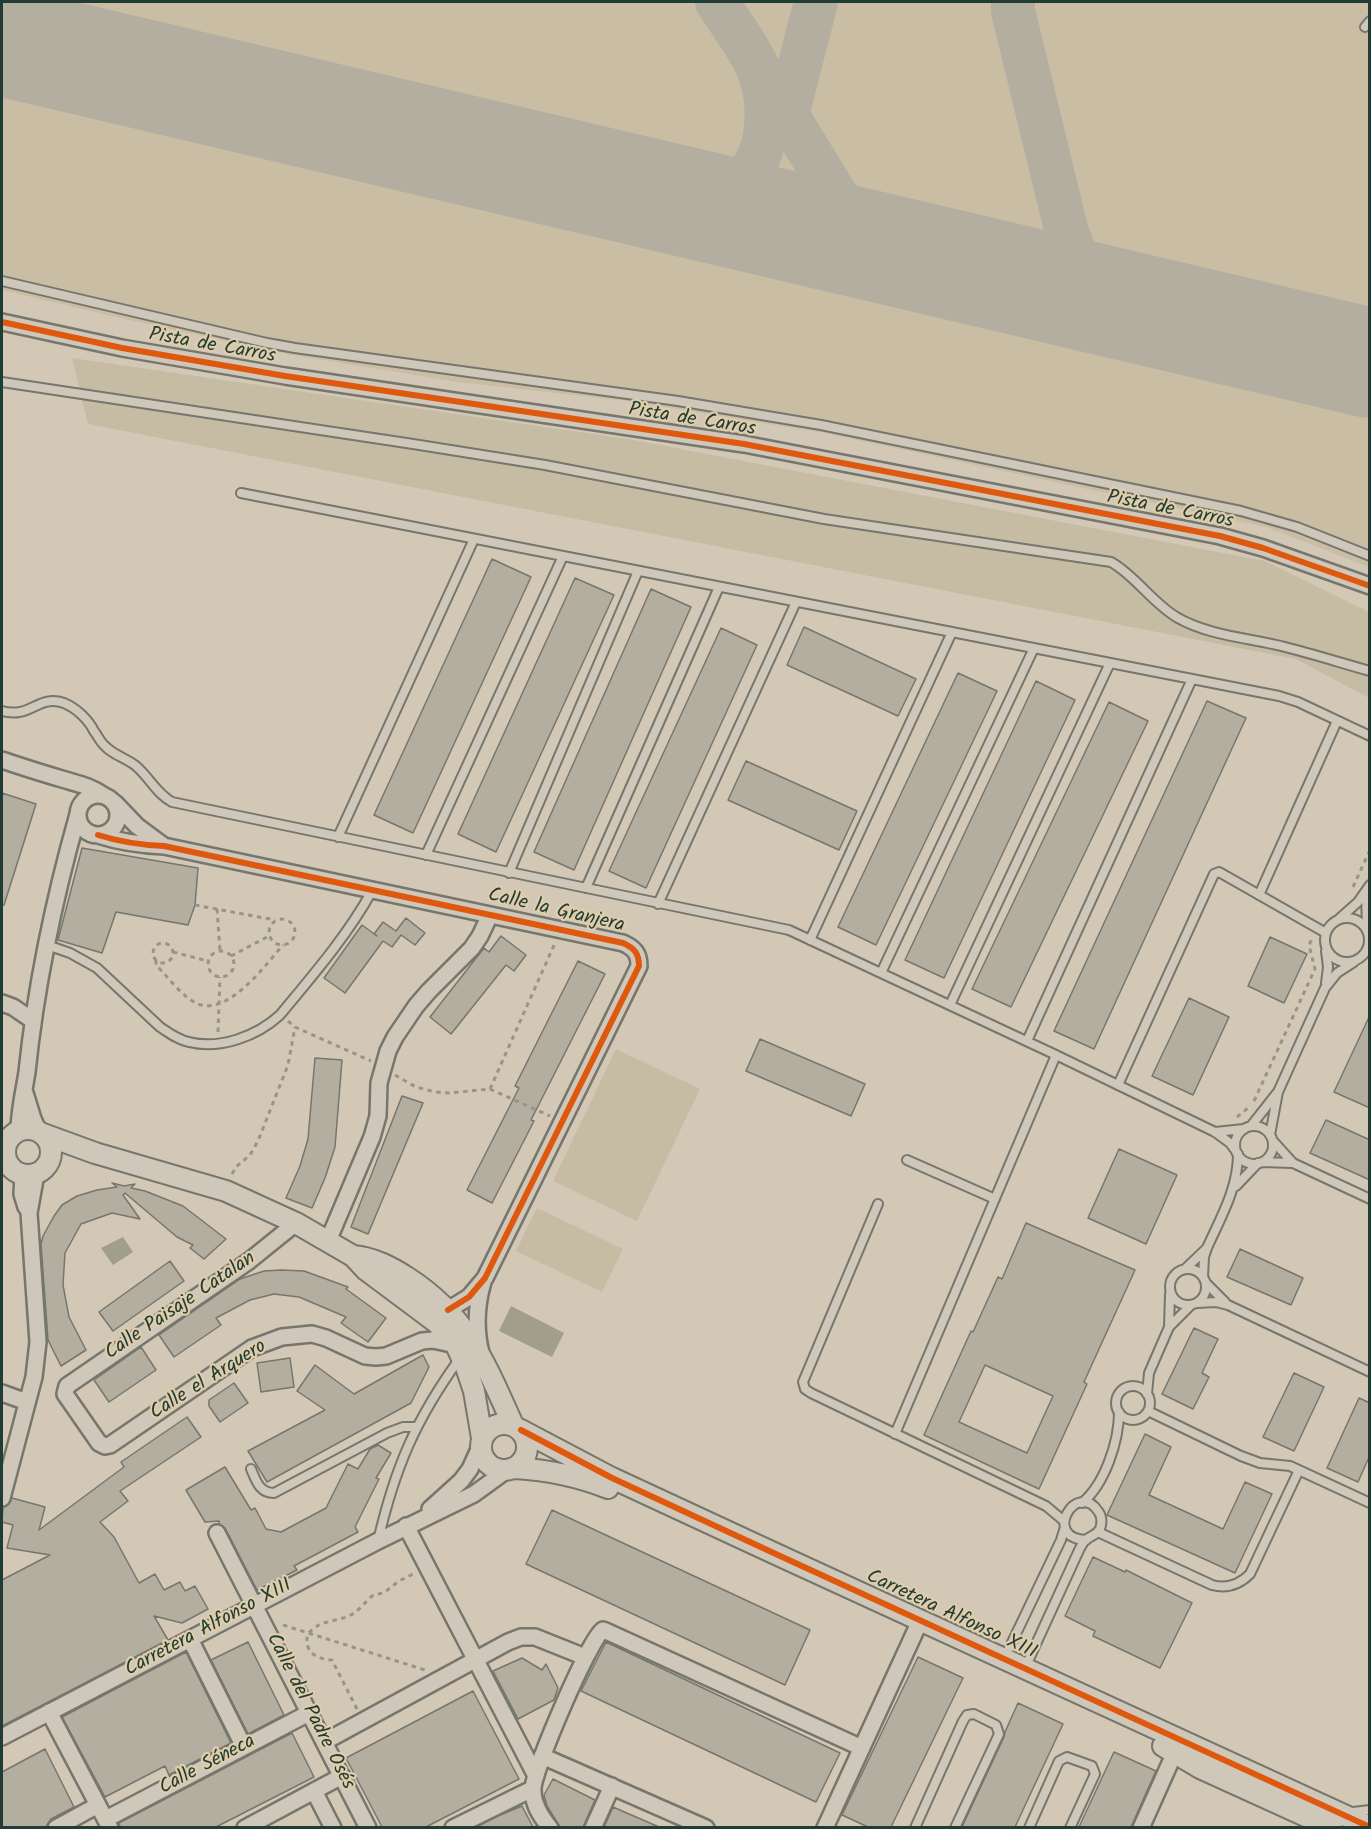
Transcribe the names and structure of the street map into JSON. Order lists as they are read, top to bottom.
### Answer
{
  "streets": {
    "street": [
      "Pista de Carros",
      "Calle la Granjera",
      "Calle Paisaje Catalan",
      "Calle el Arquero",
      "Carretera Alfonso XIII",
      "Calle del Padre Osés",
      "Calle Séneca"
    ]
  },
  "crossings": [
    ["Calle Paisaje Catalan", "Calle el Arquero"],
    ["Carretera Alfonso XIII", "Calle del Padre Osés"],
    ["Calle del Padre Osés", "Calle Séneca"]
  ]
}
